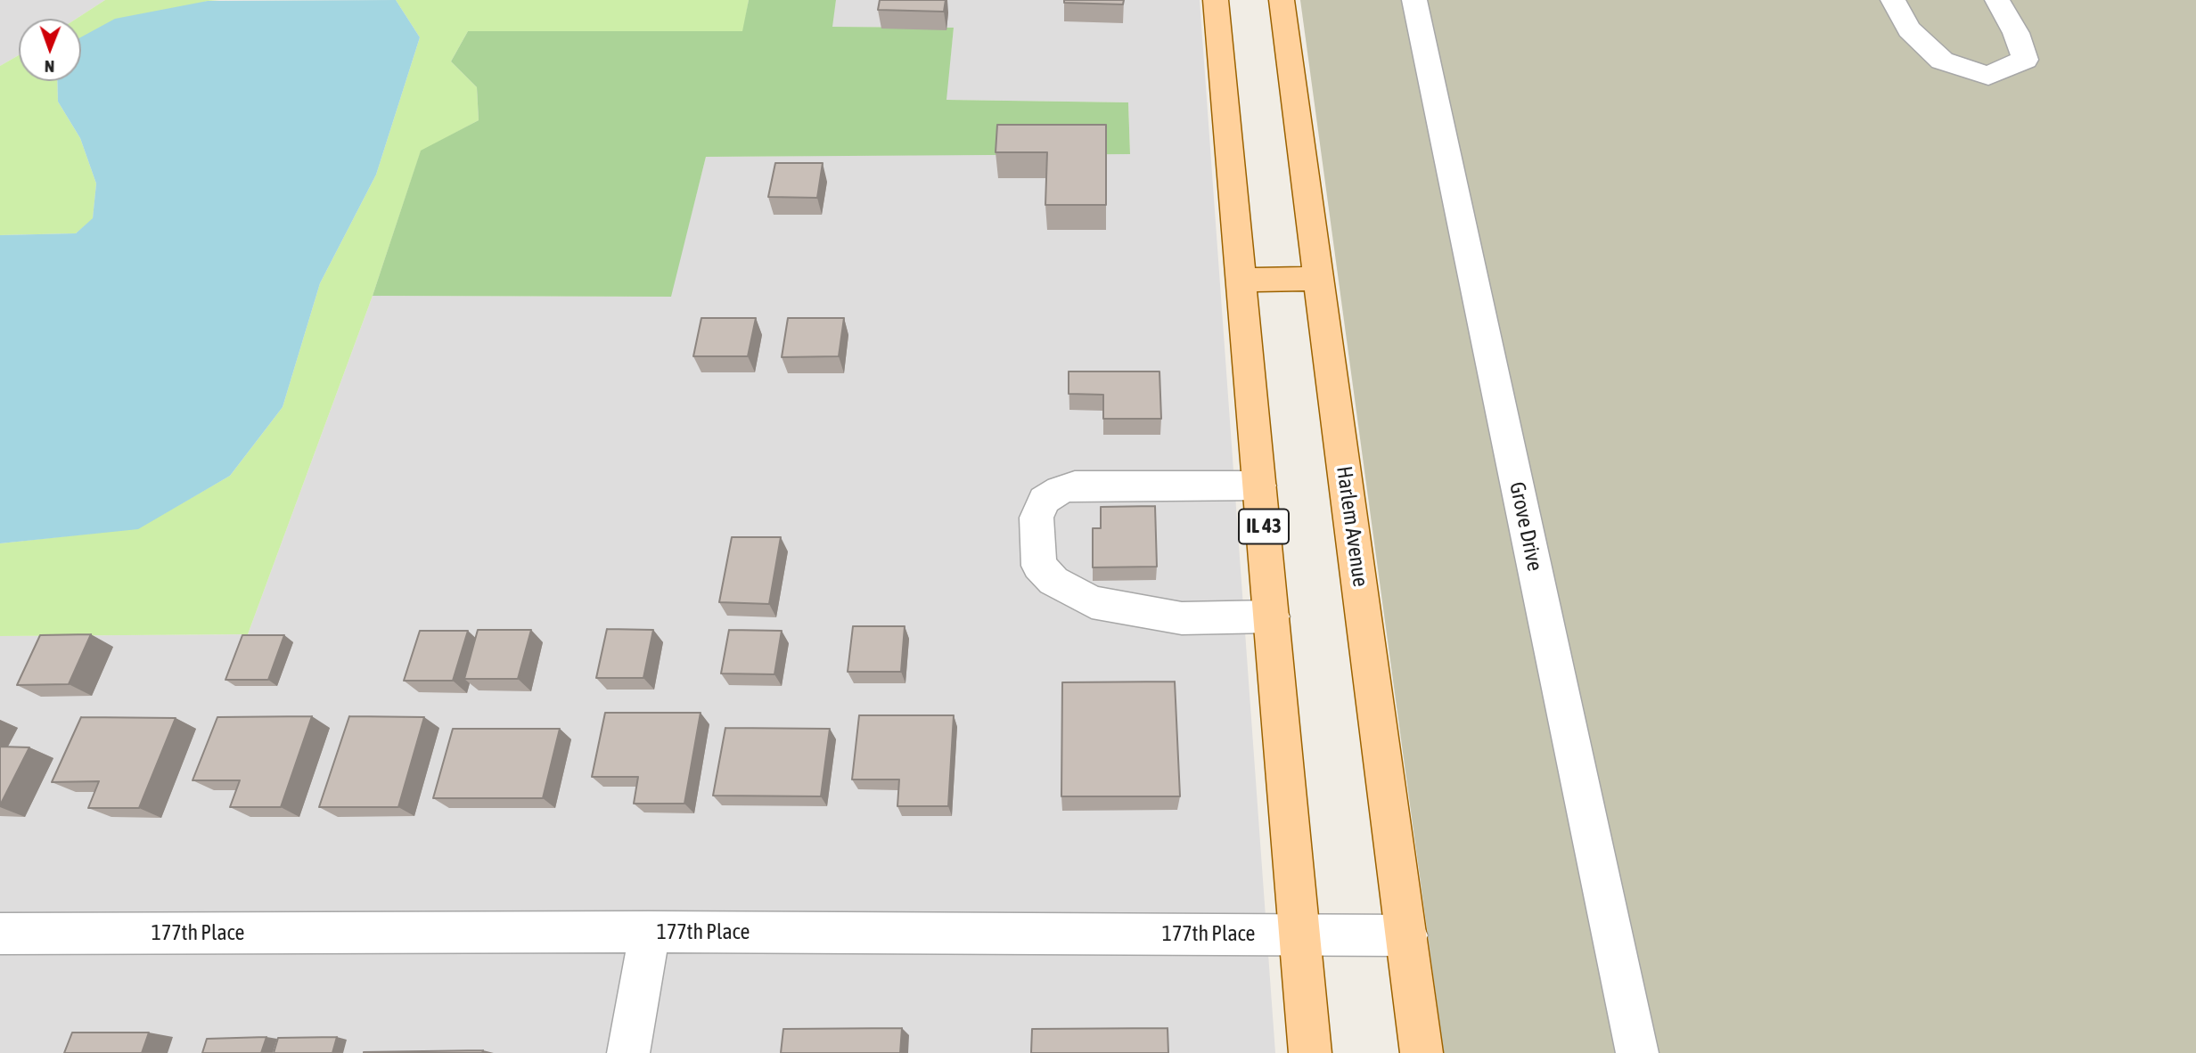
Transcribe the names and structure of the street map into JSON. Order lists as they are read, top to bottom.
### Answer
{
  "streets": {
    "main road": ["IL 43", "Harlem Avenue"],
    "street": ["Grove Drive", "177th Place"]
  },
  "crossings": [
    ["IL 43", "177th Place"],
    ["Harlem Avenue", "177th Place"]
  ],
  "north": "bottom"
}
